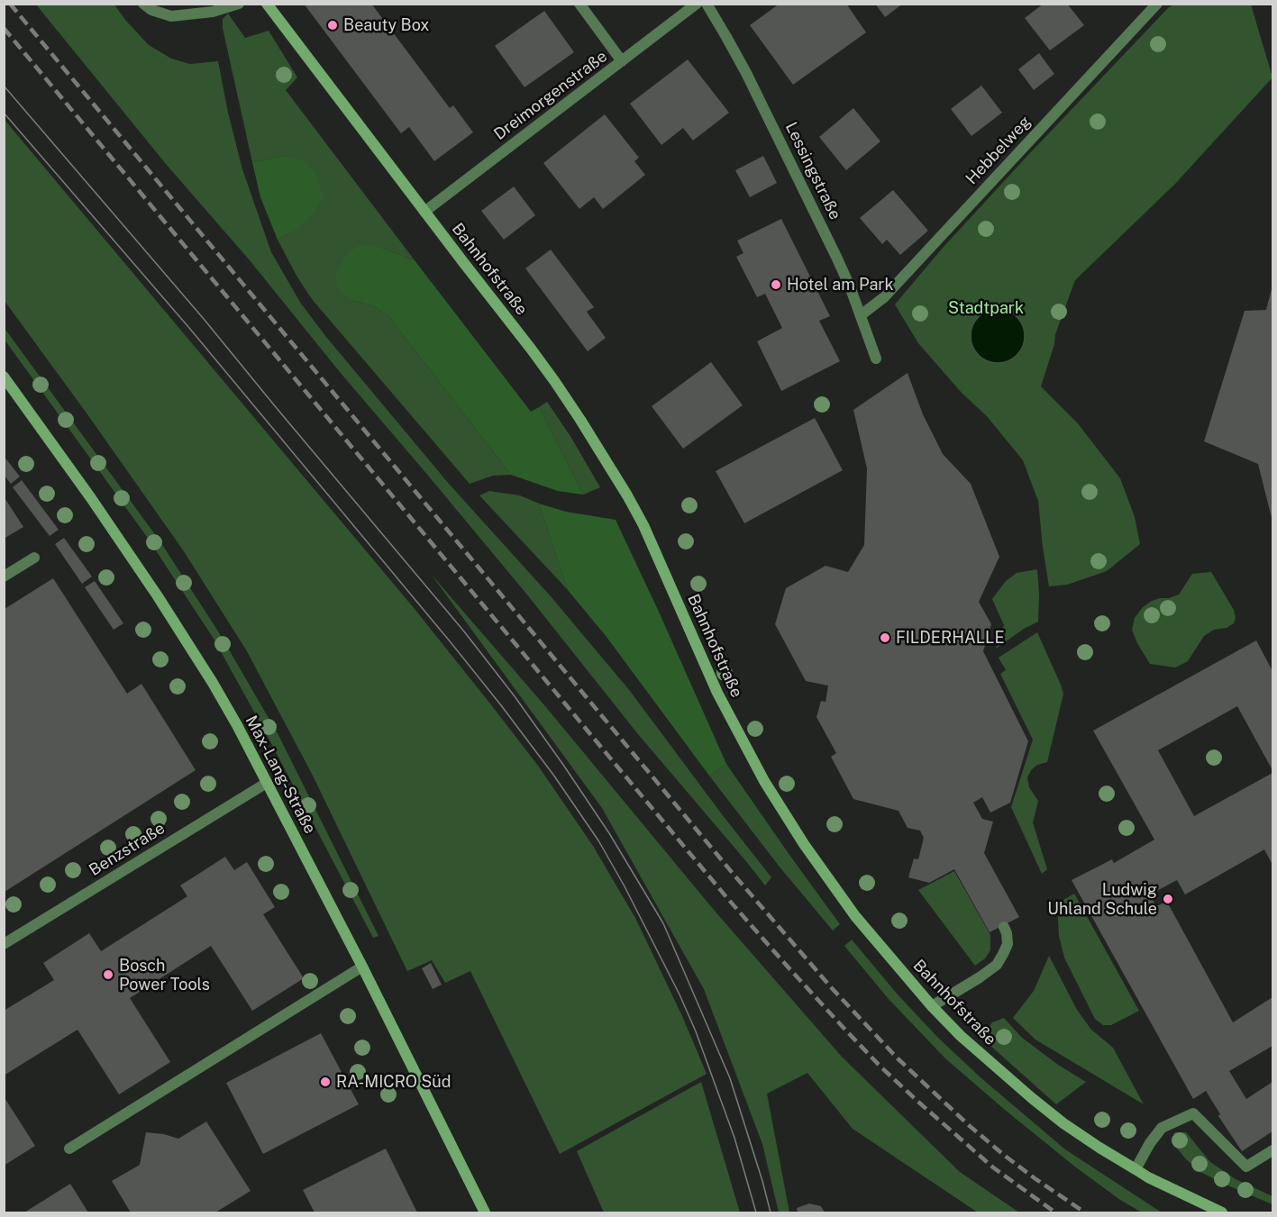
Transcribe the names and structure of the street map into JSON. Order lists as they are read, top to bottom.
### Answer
{
  "streets": {
    "street": [
      "Dreimorgenstraße",
      "Hebbelweg",
      "Lessingstraße",
      "Bahnhofstraße",
      "Max-Lang-Straße",
      "Benzstraße"
    ]
  },
  "crossings": [
    ["Dreimorgenstraße", "Bahnhofstraße"],
    ["Hebbelweg", "Lessingstraße"],
    ["Max-Lang-Straße", "Benzstraße"]
  ],
  "parks": ["Stadtpark"],
  "places": [
    "Beauty Box",
    "Hotel am Park",
    "FILDERHALLE",
    "Ludwig Uhland Schule",
    "Bosch Power Tools",
    "RA-MICRO Süd"
  ]
}
